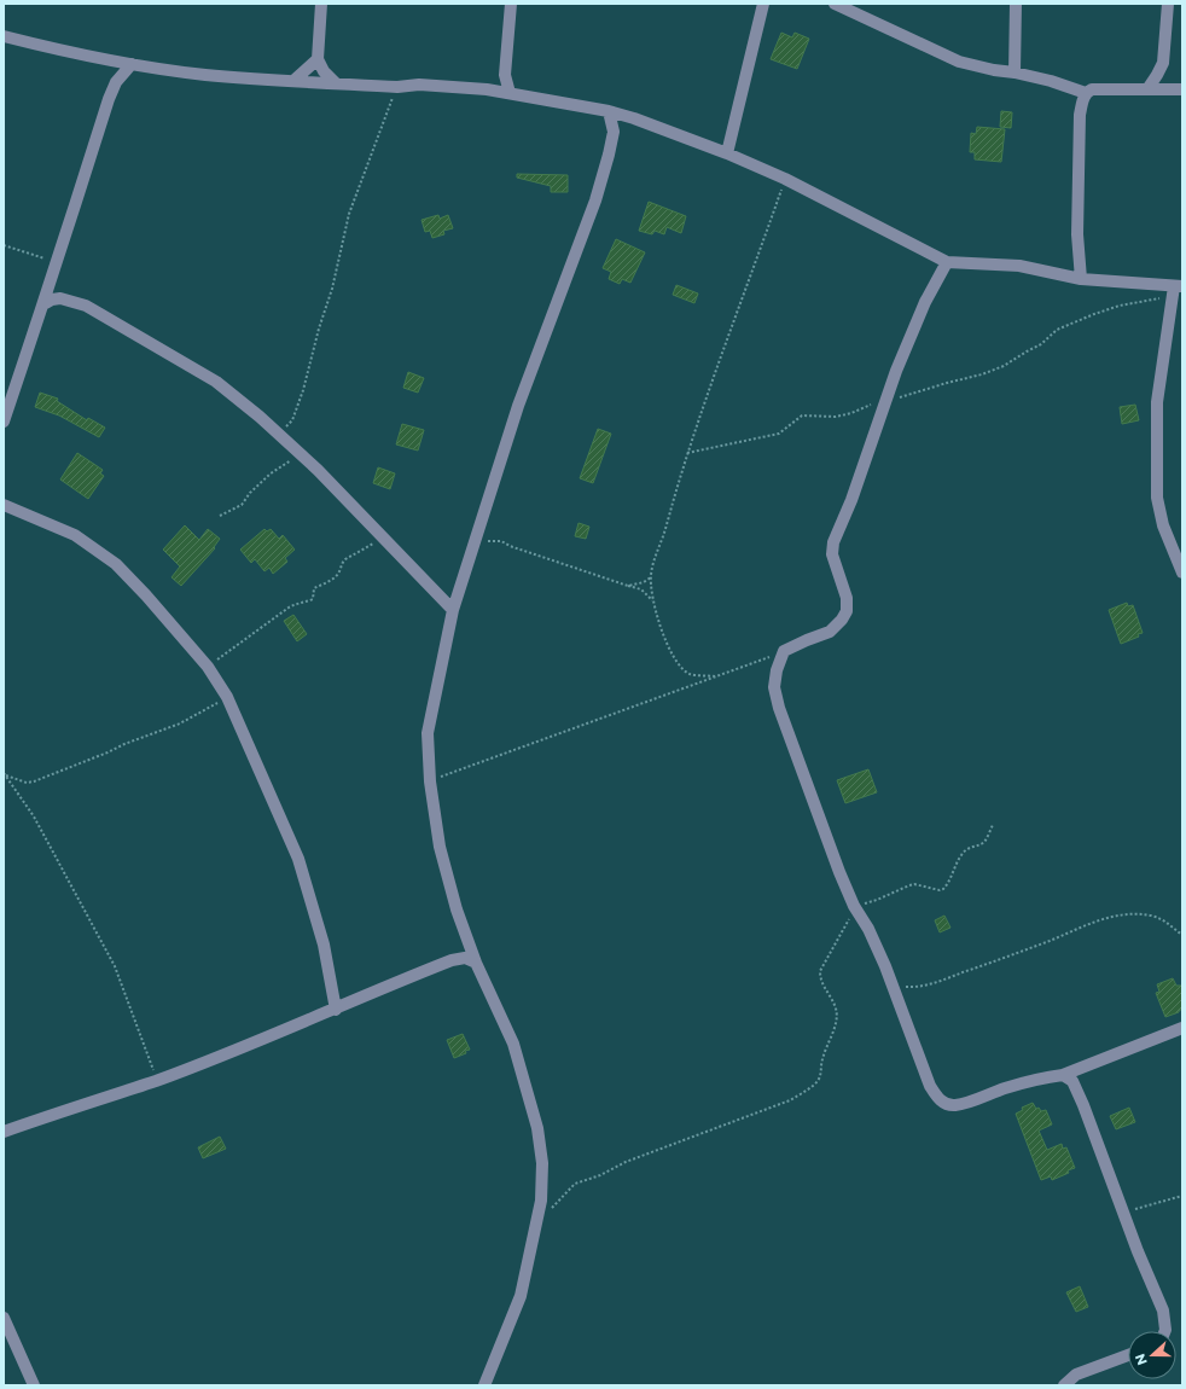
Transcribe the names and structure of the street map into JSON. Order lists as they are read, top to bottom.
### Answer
{
  "north": "left"
}
